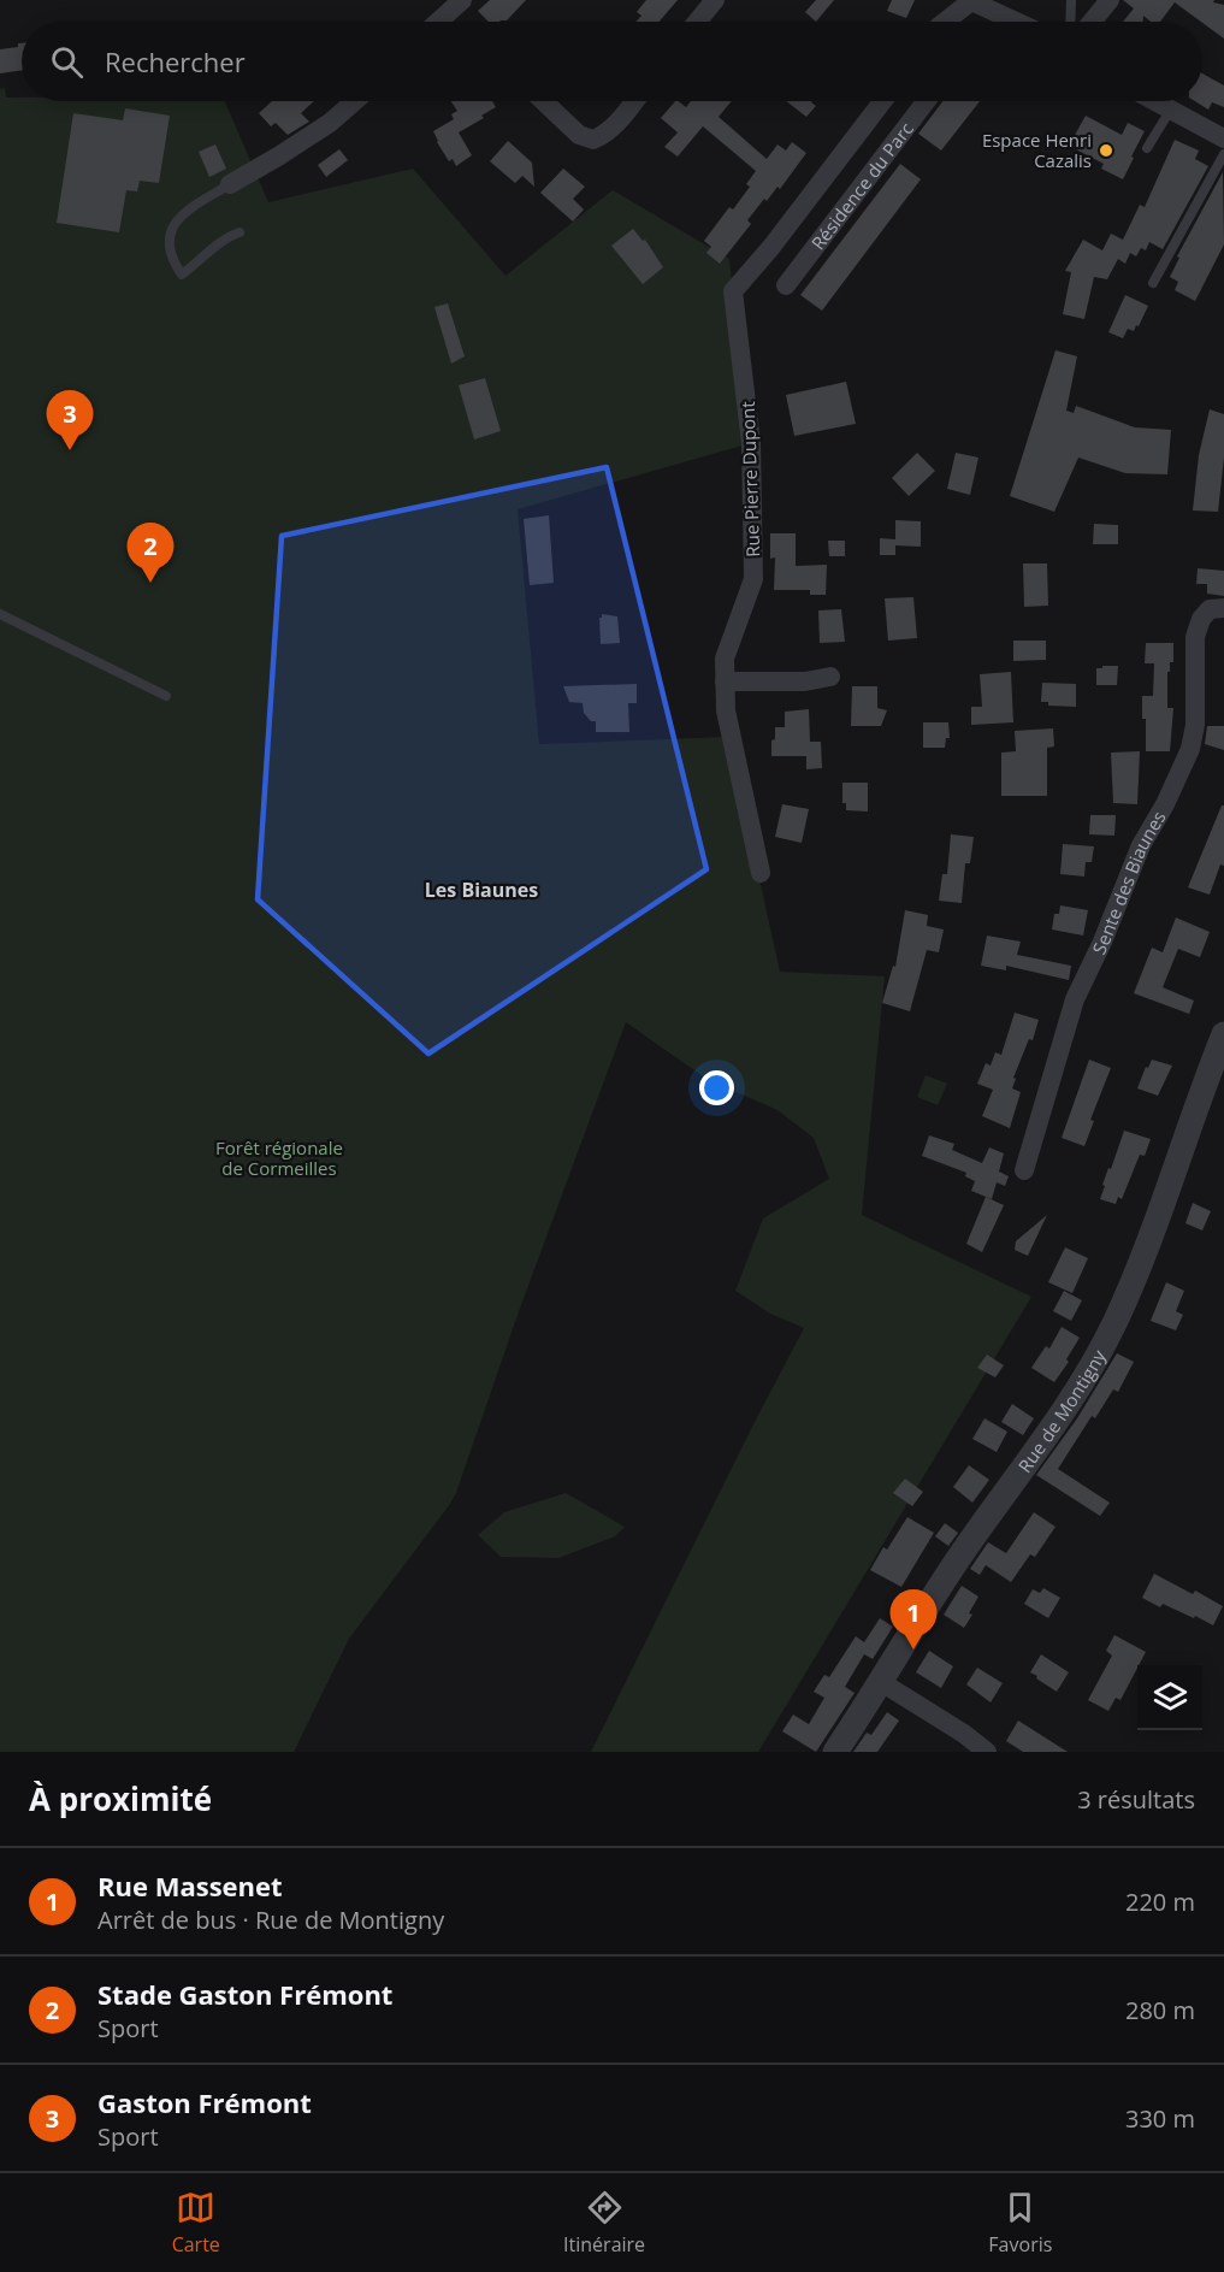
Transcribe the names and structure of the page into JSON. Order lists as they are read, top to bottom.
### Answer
{
  "streets": {
    "street": [
      "Résidence du Parc",
      "Rue Pierre Dupont",
      "Sente des Biaunes",
      "Rue de Montigny"
    ]
  },
  "districts": ["Les Biaunes"],
  "parks": ["Forêt régionale de Cormeilles"],
  "places": ["Espace Henri Cazalis"],
  "page": {
    "search": "Rechercher",
    "pins": ["3", "2", "1"],
    "heading": ["À proximité", "3 résultats"],
    "list": [
      {
        "mark": "1",
        "name": "Rue Massenet",
        "note": "Arrêt de bus · Rue de Montigny",
        "value": "220 m"
      },
      {
        "mark": "2",
        "name": "Stade Gaston Frémont",
        "note": "Sport",
        "value": "280 m"
      },
      {
        "mark": "3",
        "name": "Gaston Frémont",
        "note": "Sport",
        "value": "330 m"
      }
    ],
    "nav": ["Carte", "Itinéraire", "Favoris"]
  }
}
